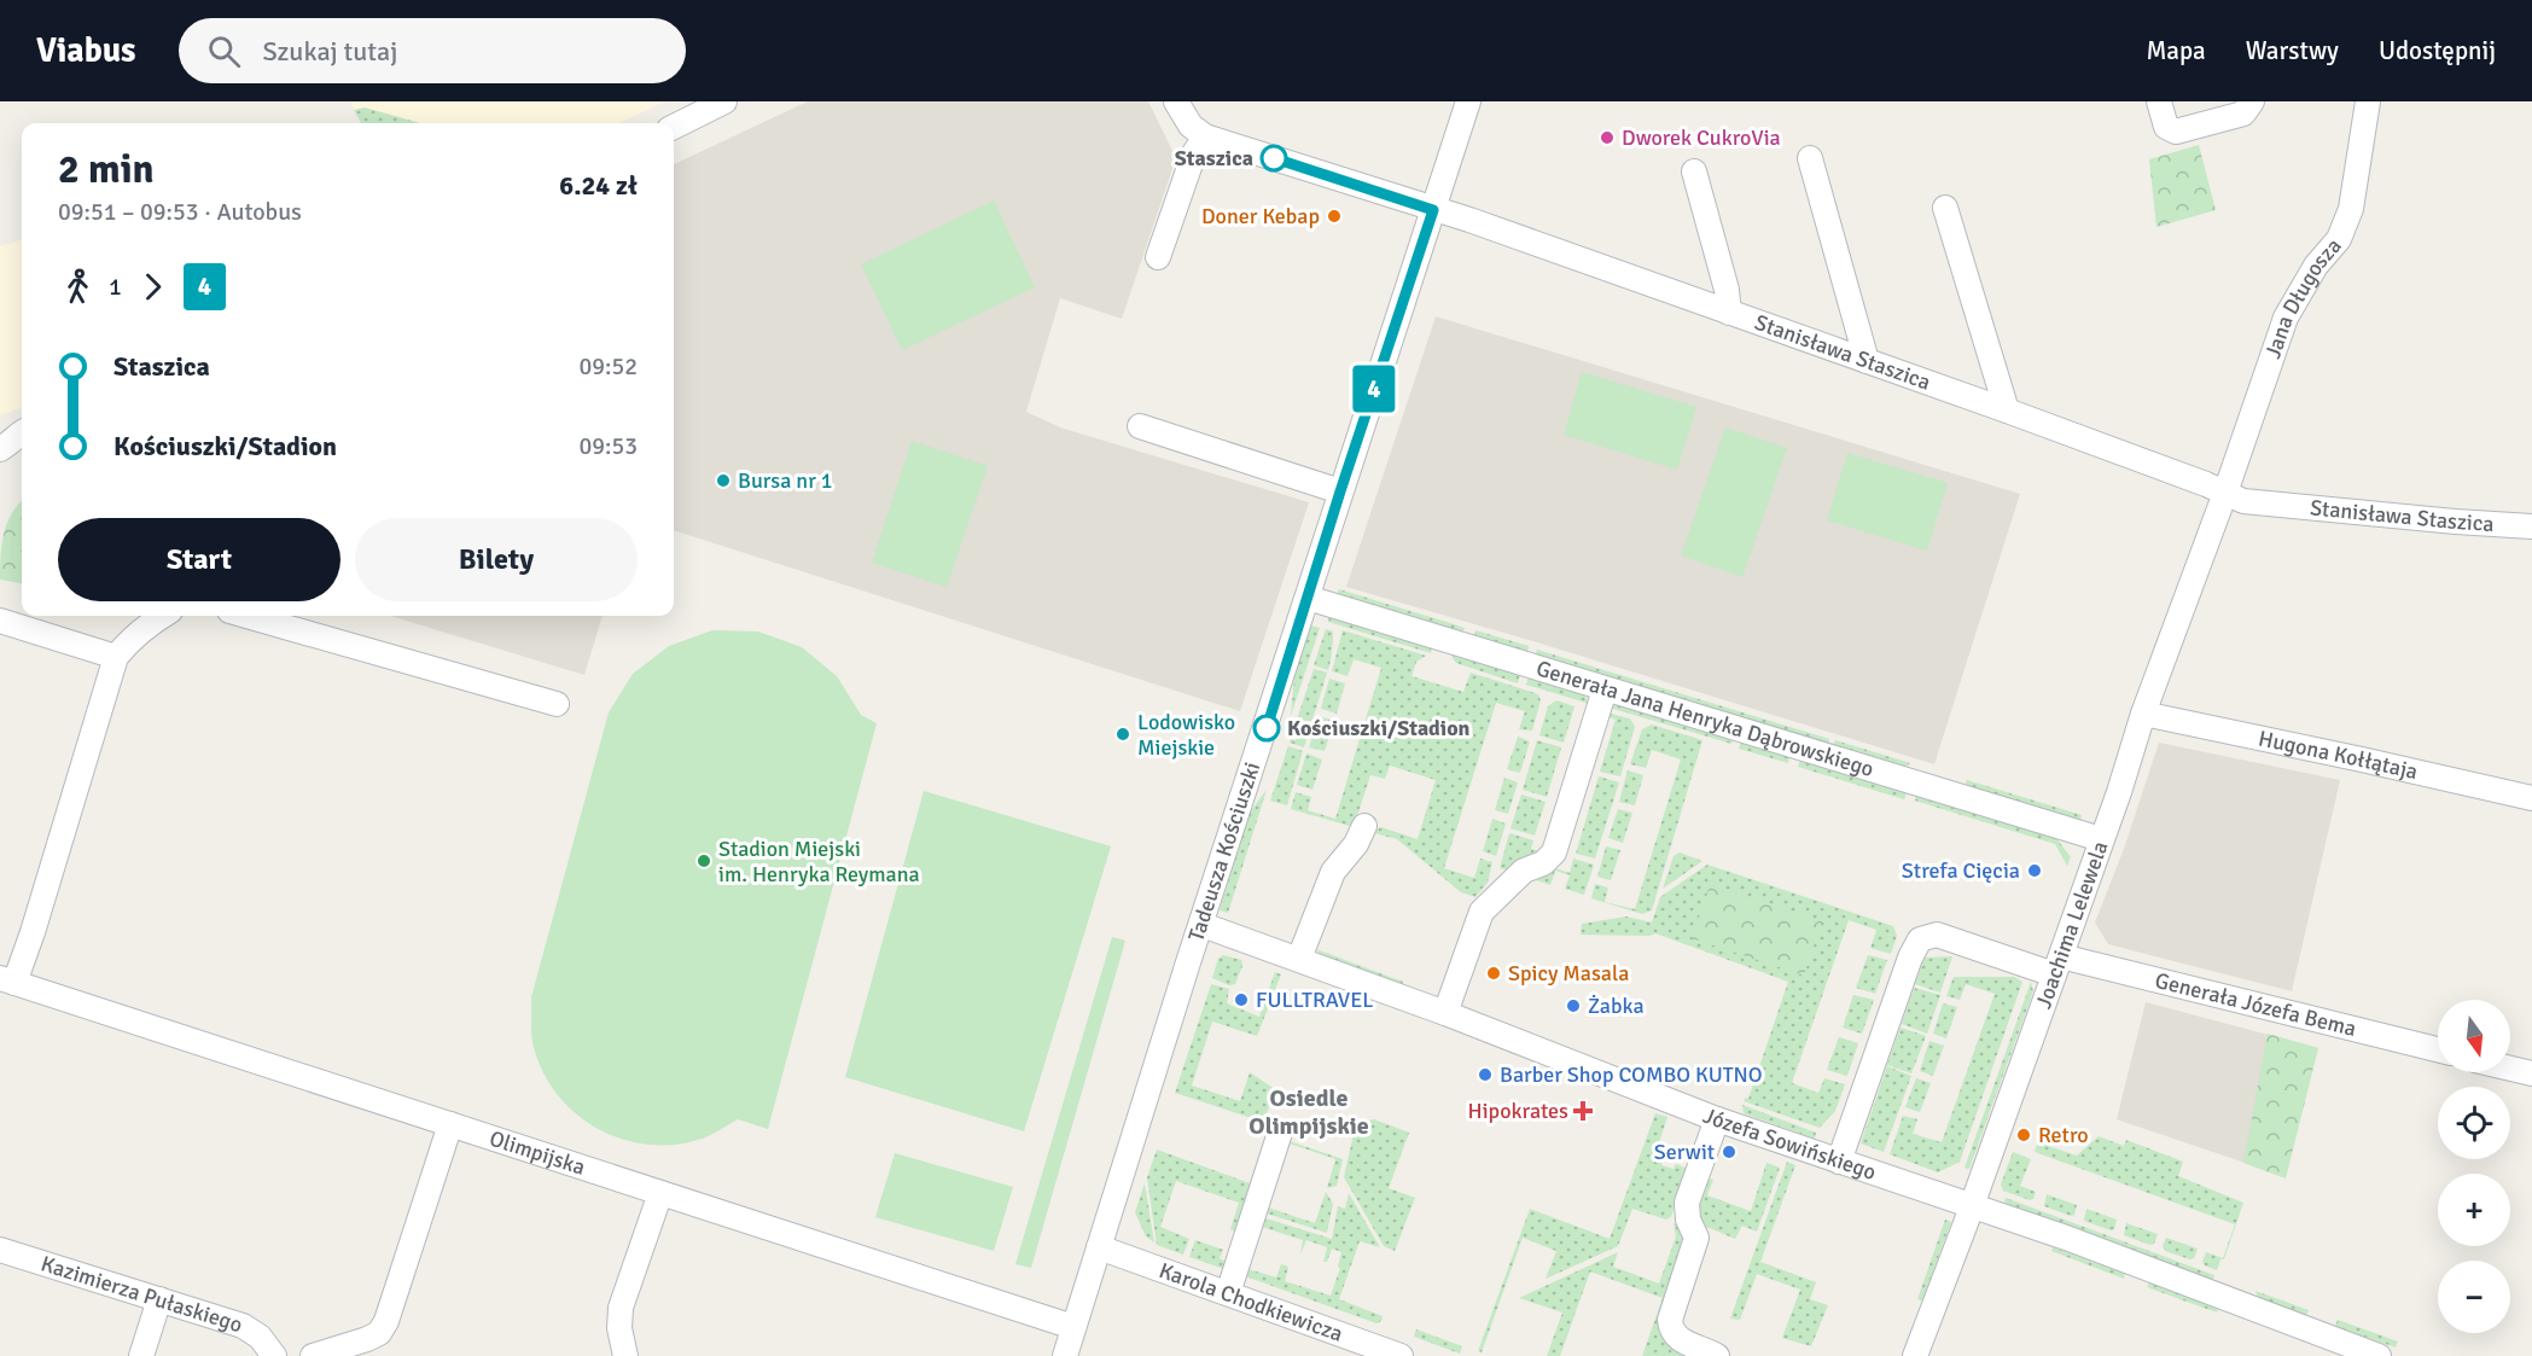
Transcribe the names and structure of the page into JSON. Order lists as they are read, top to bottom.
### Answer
{
  "streets": {
    "street": [
      "Jana Długosza",
      "Stanisława Staszica",
      "Generała Jana Henryka Dąbrowskiego",
      "Hugona Kołłątaja",
      "Tadeusza Kościuszki",
      "Joachima Lelewela",
      "Generała Józefa Bema",
      "Józefa Sowińskiego",
      "Olimpijska",
      "Kazimierza Pułaskiego",
      "Karola Chodkiewicza"
    ]
  },
  "crossings": [
    ["Jana Długosza", "Stanisława Staszica"],
    ["Jana Długosza", "Joachima Lelewela"],
    ["Stanisława Staszica", "Tadeusza Kościuszki"],
    ["Stanisława Staszica", "Joachima Lelewela"],
    ["Generała Jana Henryka Dąbrowskiego", "Tadeusza Kościuszki"],
    ["Generała Jana Henryka Dąbrowskiego", "Joachima Lelewela"],
    ["Hugona Kołłątaja", "Joachima Lelewela"],
    ["Tadeusza Kościuszki", "Józefa Sowińskiego"],
    ["Tadeusza Kościuszki", "Olimpijska"],
    ["Tadeusza Kościuszki", "Karola Chodkiewicza"],
    ["Joachima Lelewela", "Generała Józefa Bema"],
    ["Joachima Lelewela", "Józefa Sowińskiego"],
    ["Generała Józefa Bema", "Józefa Sowińskiego"]
  ],
  "districts": ["Osiedle Olimpijskie"],
  "places": {
    "other": [
      "Dworek CukroVia",
      "Staszica",
      "Doner Kebap",
      "Bursa nr 1",
      "Kościuszki/Stadion",
      "Lodowisko Miejskie",
      "Stadion Miejski im. Henryka Reymana",
      "Strefa Cięcia",
      "Spicy Masala",
      "FULLTRAVEL",
      "Żabka",
      "Barber Shop COMBO KUTNO",
      "Retro",
      "Serwit"
    ],
    "health": ["Hipokrates"]
  },
  "lines": ["bus line 4"],
  "north": "bottom",
  "page": {
    "header": "Viabus",
    "search": "Szukaj tutaj",
    "nav": ["Mapa", "Warstwy", "Udostępnij"],
    "on_map": "4",
    "heading": ["2 min", "09:51 – 09:53 · Autobus", "6.24 zł"],
    "legs": ["1", "4"],
    "list": [
      {
        "name": "Staszica",
        "value": "09:52"
      },
      {
        "name": "Kościuszki/Stadion",
        "value": "09:53"
      }
    ],
    "buttons": ["Start", "Bilety"],
    "map_buttons": ["+", "−"]
  }
}
